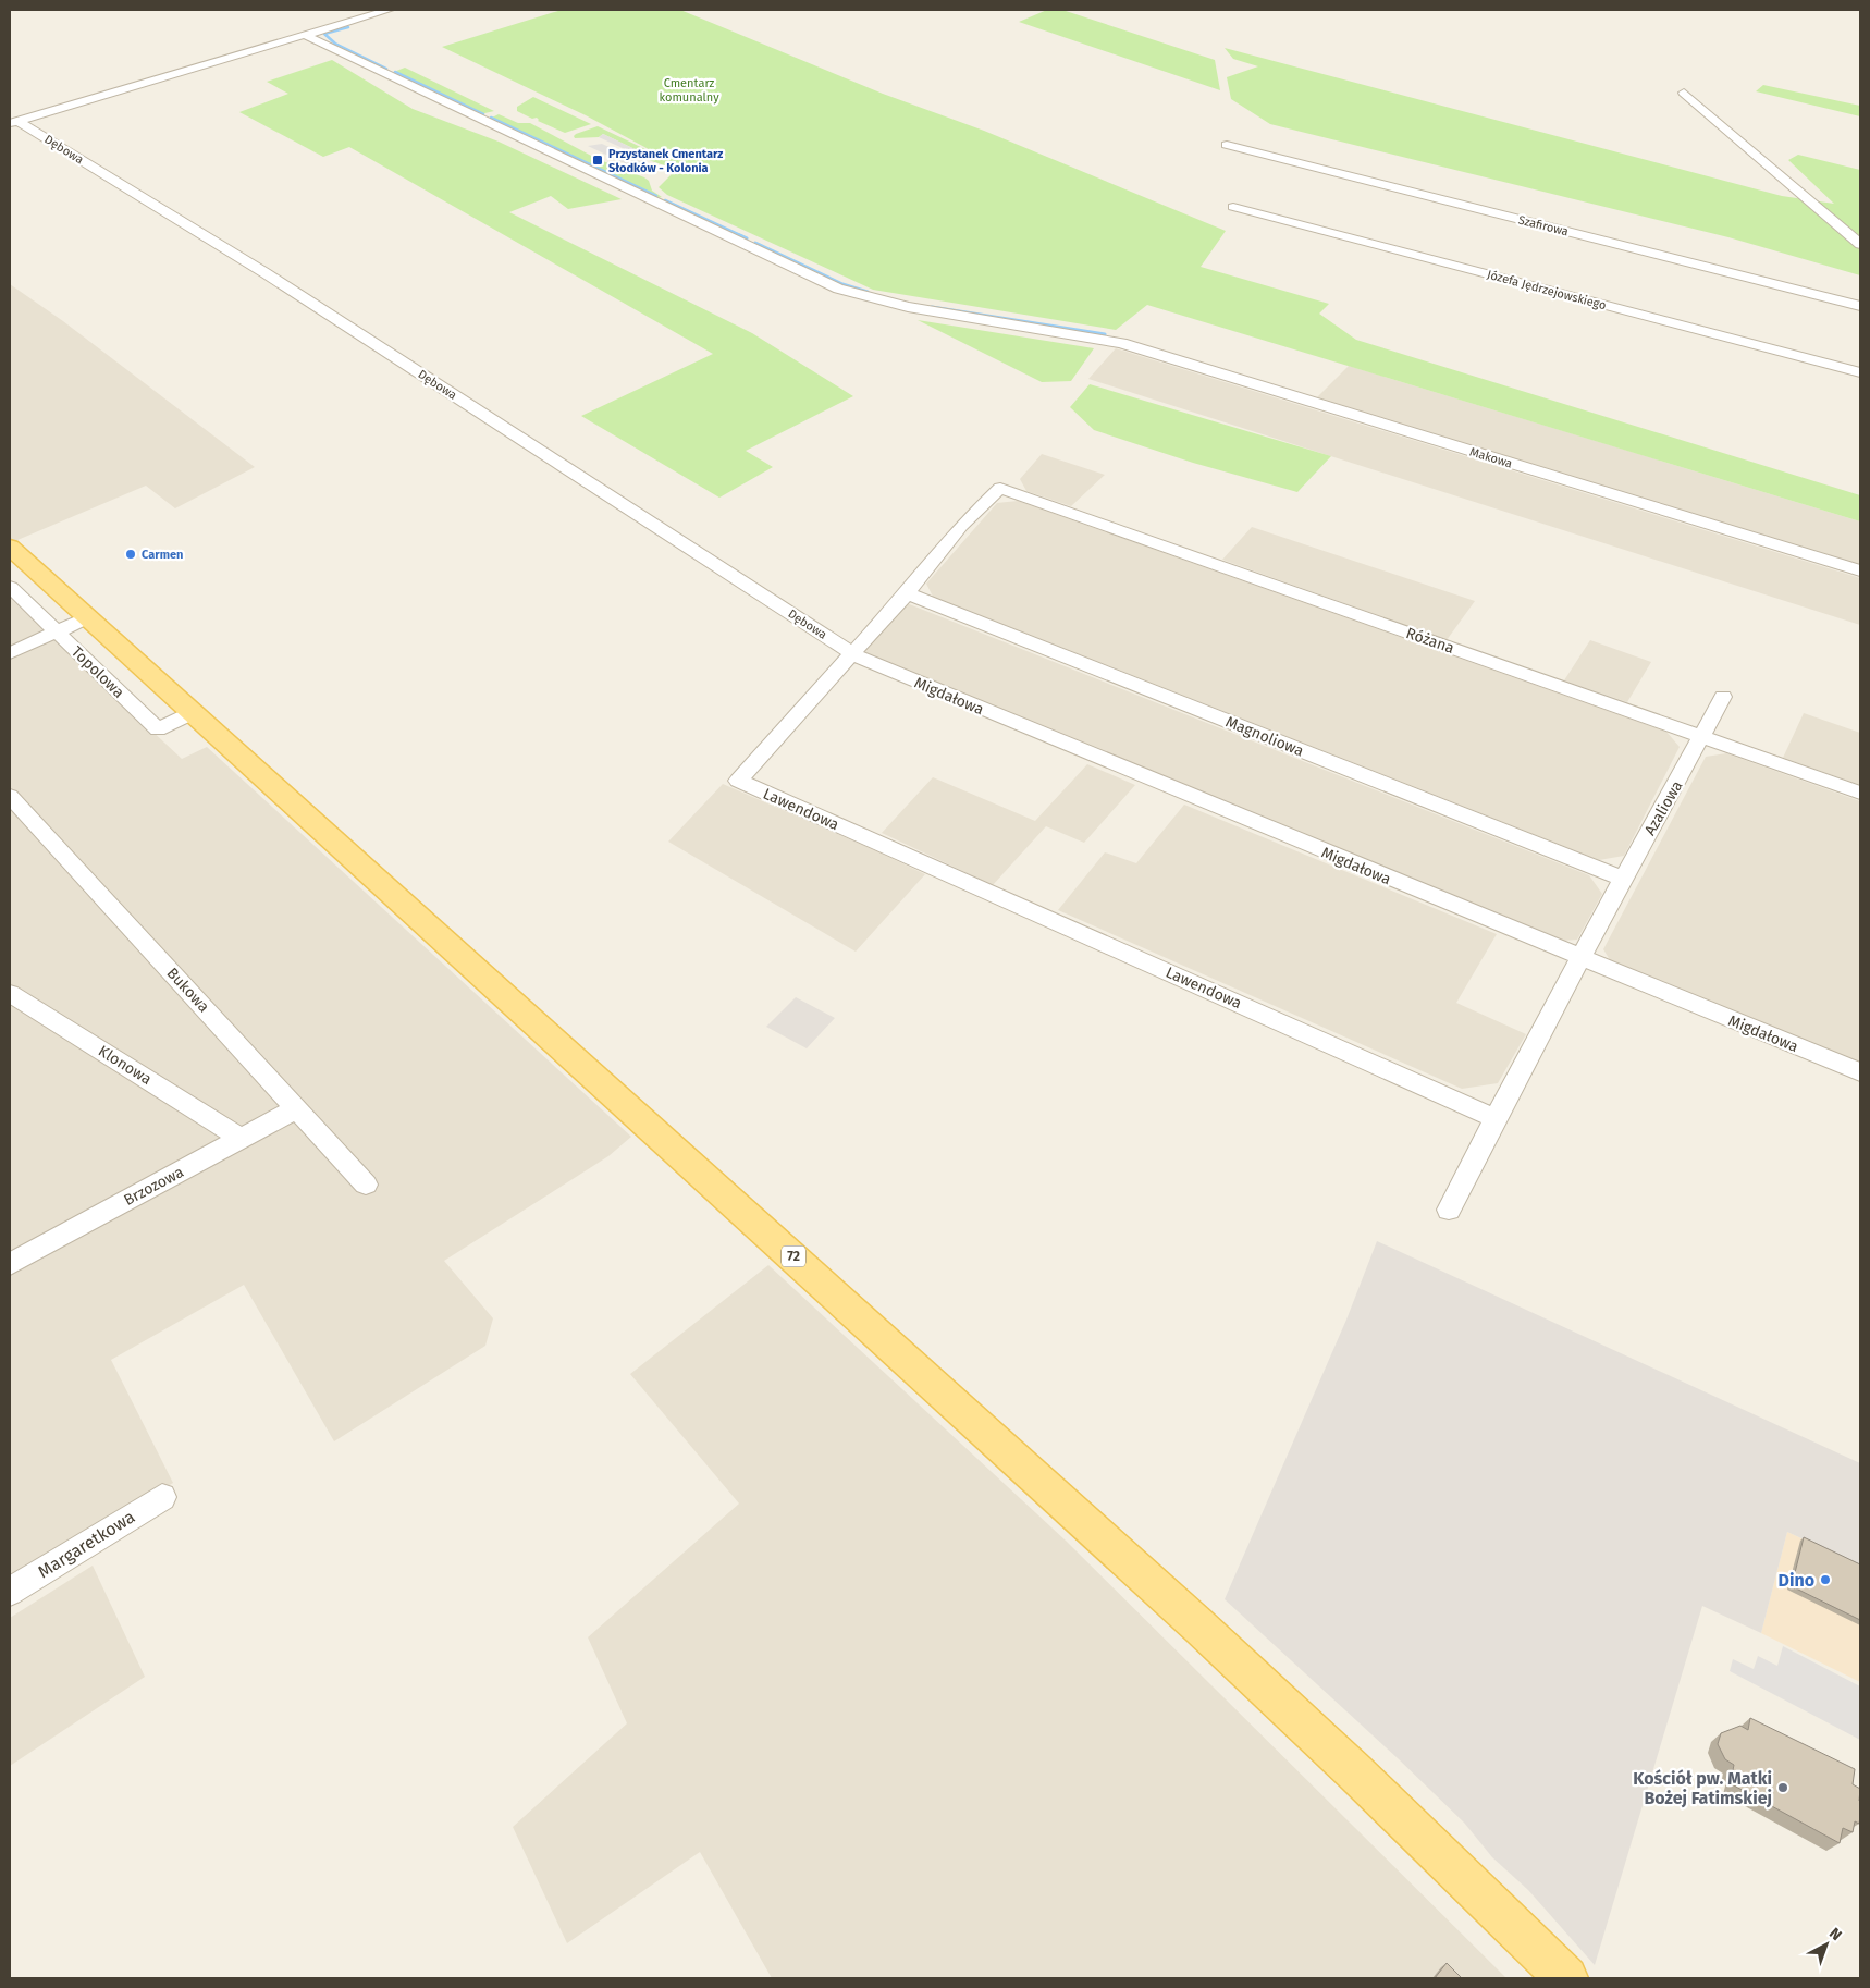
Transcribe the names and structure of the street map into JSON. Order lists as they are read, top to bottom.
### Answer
{
  "streets": {
    "main road": ["72"],
    "street": [
      "Dębowa",
      "Szafirowa",
      "Józefa Jędrzejowskiego",
      "Makowa",
      "Różana",
      "Topolowa",
      "Migdałowa",
      "Magnoliowa",
      "Azaliowa",
      "Lawendowa",
      "Bukowa",
      "Klonowa",
      "Brzozowa",
      "Margaretkowa"
    ]
  },
  "crossings": [
    ["Dębowa", "Migdałowa"],
    ["Dębowa", "Lawendowa"],
    ["Różana", "Magnoliowa"],
    ["Różana", "Azaliowa"],
    ["Topolowa", "72"],
    ["Migdałowa", "Azaliowa"],
    ["Migdałowa", "Lawendowa"],
    ["Magnoliowa", "Azaliowa"],
    ["Bukowa", "Brzozowa"],
    ["Klonowa", "Brzozowa"]
  ],
  "parks": ["Cmentarz komunalny"],
  "places": {
    "transit": ["Przystanek Cmentarz Słodków - Kolonia"],
    "other": ["Carmen", "Dino", "Kościół pw. Matki Bożej Fatimskiej"]
  },
  "north": "top right"
}
